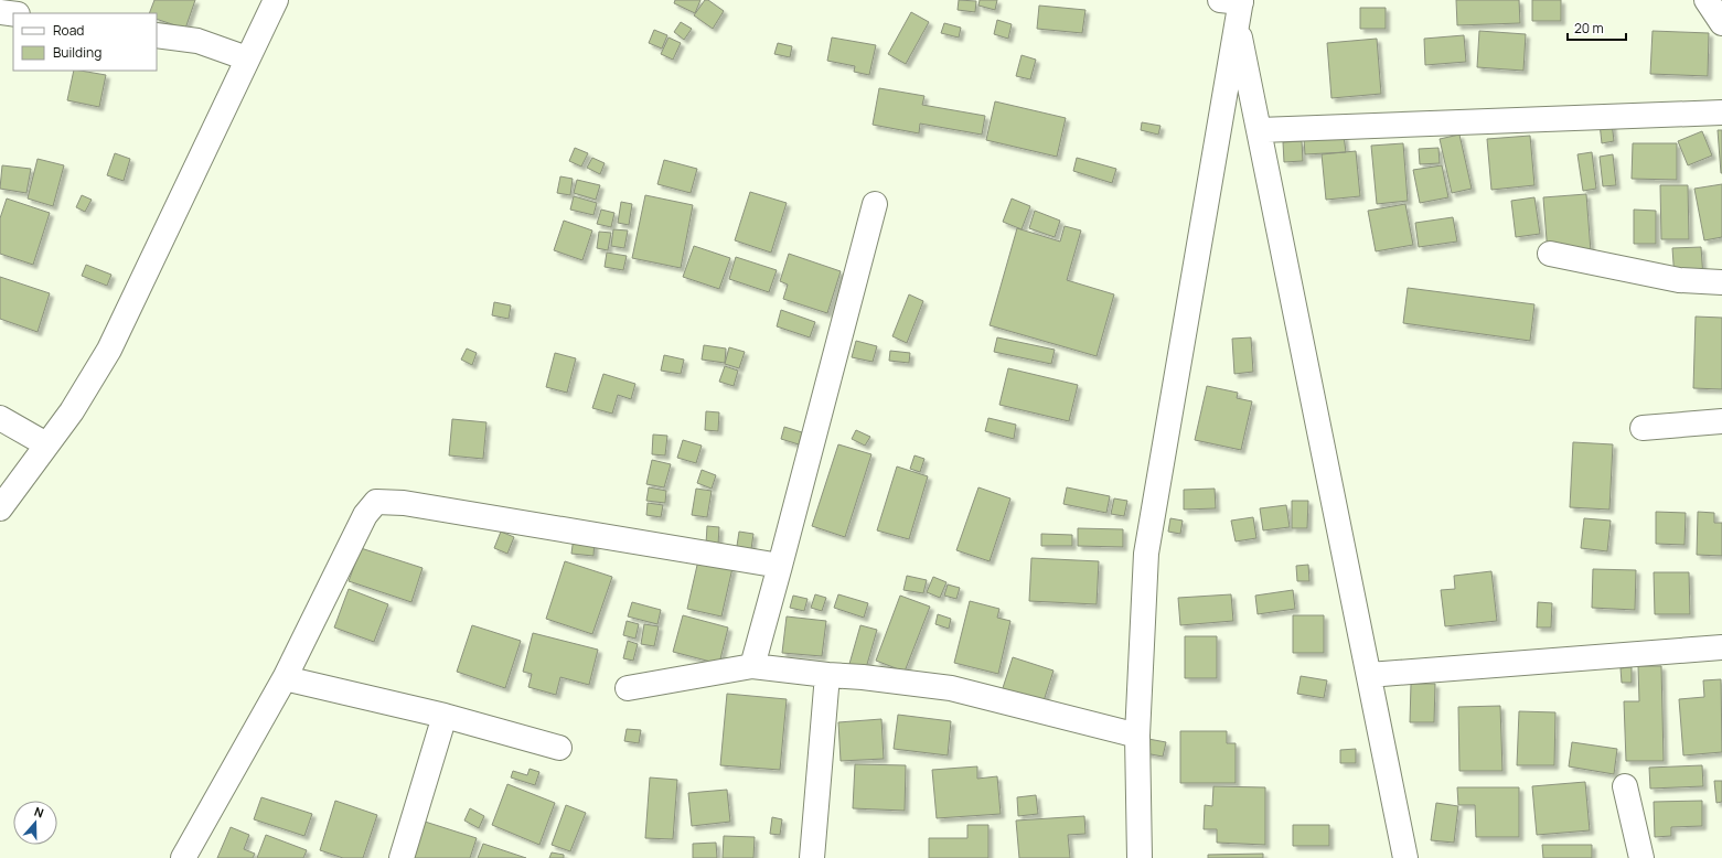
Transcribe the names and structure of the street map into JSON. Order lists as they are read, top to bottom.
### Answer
{
  "legend": ["Road", "Building"],
  "scale_bar": "20 m",
  "north": "top"
}
